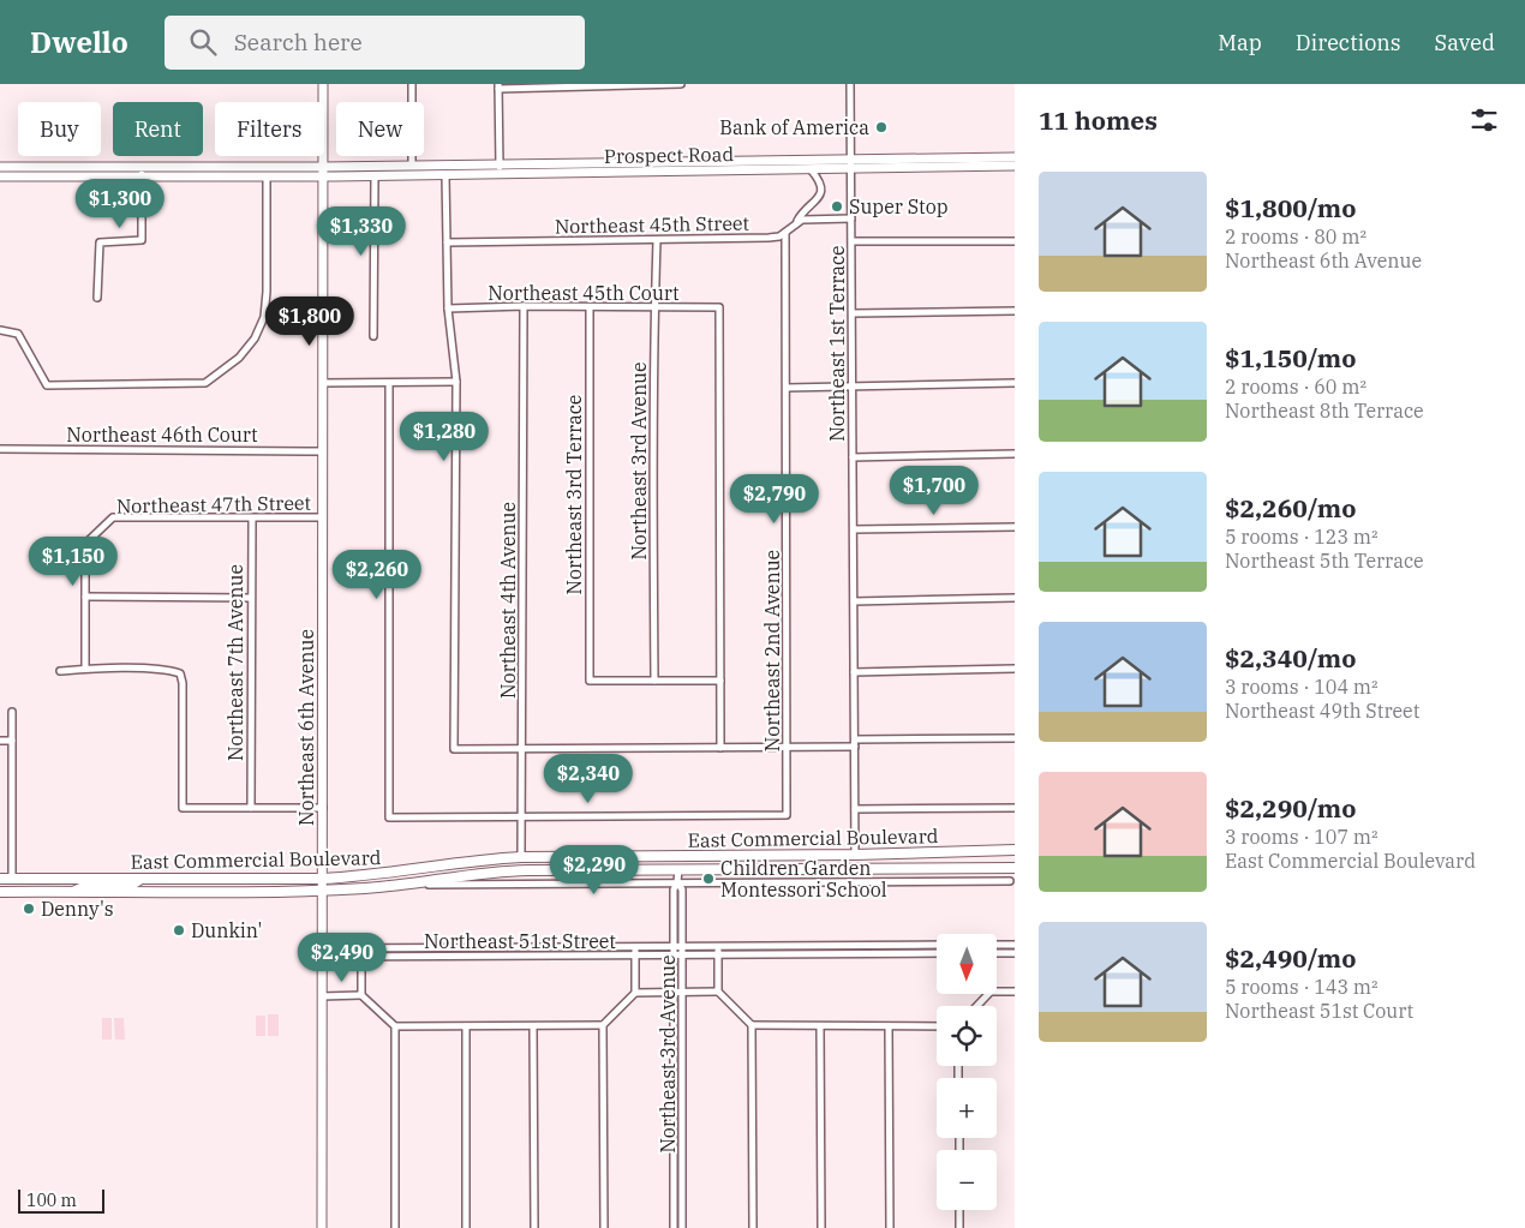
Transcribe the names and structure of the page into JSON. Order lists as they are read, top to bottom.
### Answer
{
  "streets": {
    "main road": ["Prospect Road", "Northeast 6th Avenue", "East Commercial Boulevard"],
    "street": [
      "Northeast 45th Street",
      "Northeast 45th Court",
      "Northeast 1st Terrace",
      "Northeast 46th Court",
      "Northeast 3rd Avenue",
      "Northeast 3rd Terrace",
      "Northeast 47th Street",
      "Northeast 4th Avenue",
      "Northeast 2nd Avenue",
      "Northeast 7th Avenue",
      "Northeast 51st Street"
    ]
  },
  "crossings": [
    ["Prospect Road", "Northeast 1st Terrace"],
    ["Prospect Road", "Northeast 6th Avenue"],
    ["Northeast 45th Street", "Northeast 3rd Avenue"],
    ["Northeast 45th Street", "Northeast 2nd Avenue"],
    ["Northeast 45th Court", "Northeast 3rd Avenue"],
    ["Northeast 45th Court", "Northeast 3rd Terrace"],
    ["Northeast 45th Court", "Northeast 4th Avenue"],
    ["Northeast 1st Terrace", "East Commercial Boulevard"],
    ["Northeast 46th Court", "Northeast 6th Avenue"],
    ["Northeast 3rd Avenue", "Northeast 3rd Terrace"],
    ["Northeast 3rd Avenue", "East Commercial Boulevard"],
    ["Northeast 3rd Avenue", "Northeast 51st Street"],
    ["Northeast 47th Street", "Northeast 7th Avenue"],
    ["Northeast 47th Street", "Northeast 6th Avenue"],
    ["Northeast 4th Avenue", "Northeast 2nd Avenue"],
    ["Northeast 4th Avenue", "East Commercial Boulevard"],
    ["Northeast 6th Avenue", "East Commercial Boulevard"],
    ["Northeast 6th Avenue", "Northeast 51st Street"]
  ],
  "places": [
    "Bank of America",
    "Super Stop",
    "Children Garden Montessori School",
    "Denny's",
    "Dunkin'"
  ],
  "scale_bar": "100 m",
  "north": "bottom",
  "page": {
    "header": "Dwello",
    "search": "Search here",
    "nav": ["Map", "Directions", "Saved"],
    "heading": "11 homes",
    "chip": [
      "Buy",
      "Rent",
      "Filters",
      "New"
    ],
    "list": [
      {
        "name": "$1,800/mo",
        "note": "2 rooms · 80 m² · Northeast 6th Avenue"
      },
      {
        "name": "$1,150/mo",
        "note": "2 rooms · 60 m² · Northeast 8th Terrace"
      },
      {
        "name": "$2,260/mo",
        "note": "5 rooms · 123 m² · Northeast 5th Terrace"
      },
      {
        "name": "$2,340/mo",
        "note": "3 rooms · 104 m² · Northeast 49th Street"
      },
      {
        "name": "$2,290/mo",
        "note": "3 rooms · 107 m² · East Commercial Boulevard"
      },
      {
        "name": "$2,490/mo",
        "note": "5 rooms · 143 m² · Northeast 51st Court"
      }
    ],
    "price": [
      "$1,300",
      "$1,330",
      "$1,800",
      "$1,280",
      "$1,700",
      "$2,790",
      "$1,150",
      "$2,260",
      "$2,340",
      "$2,290",
      "$2,490"
    ],
    "map_buttons": ["+", "−"],
    "scale": "100 m"
  }
}
